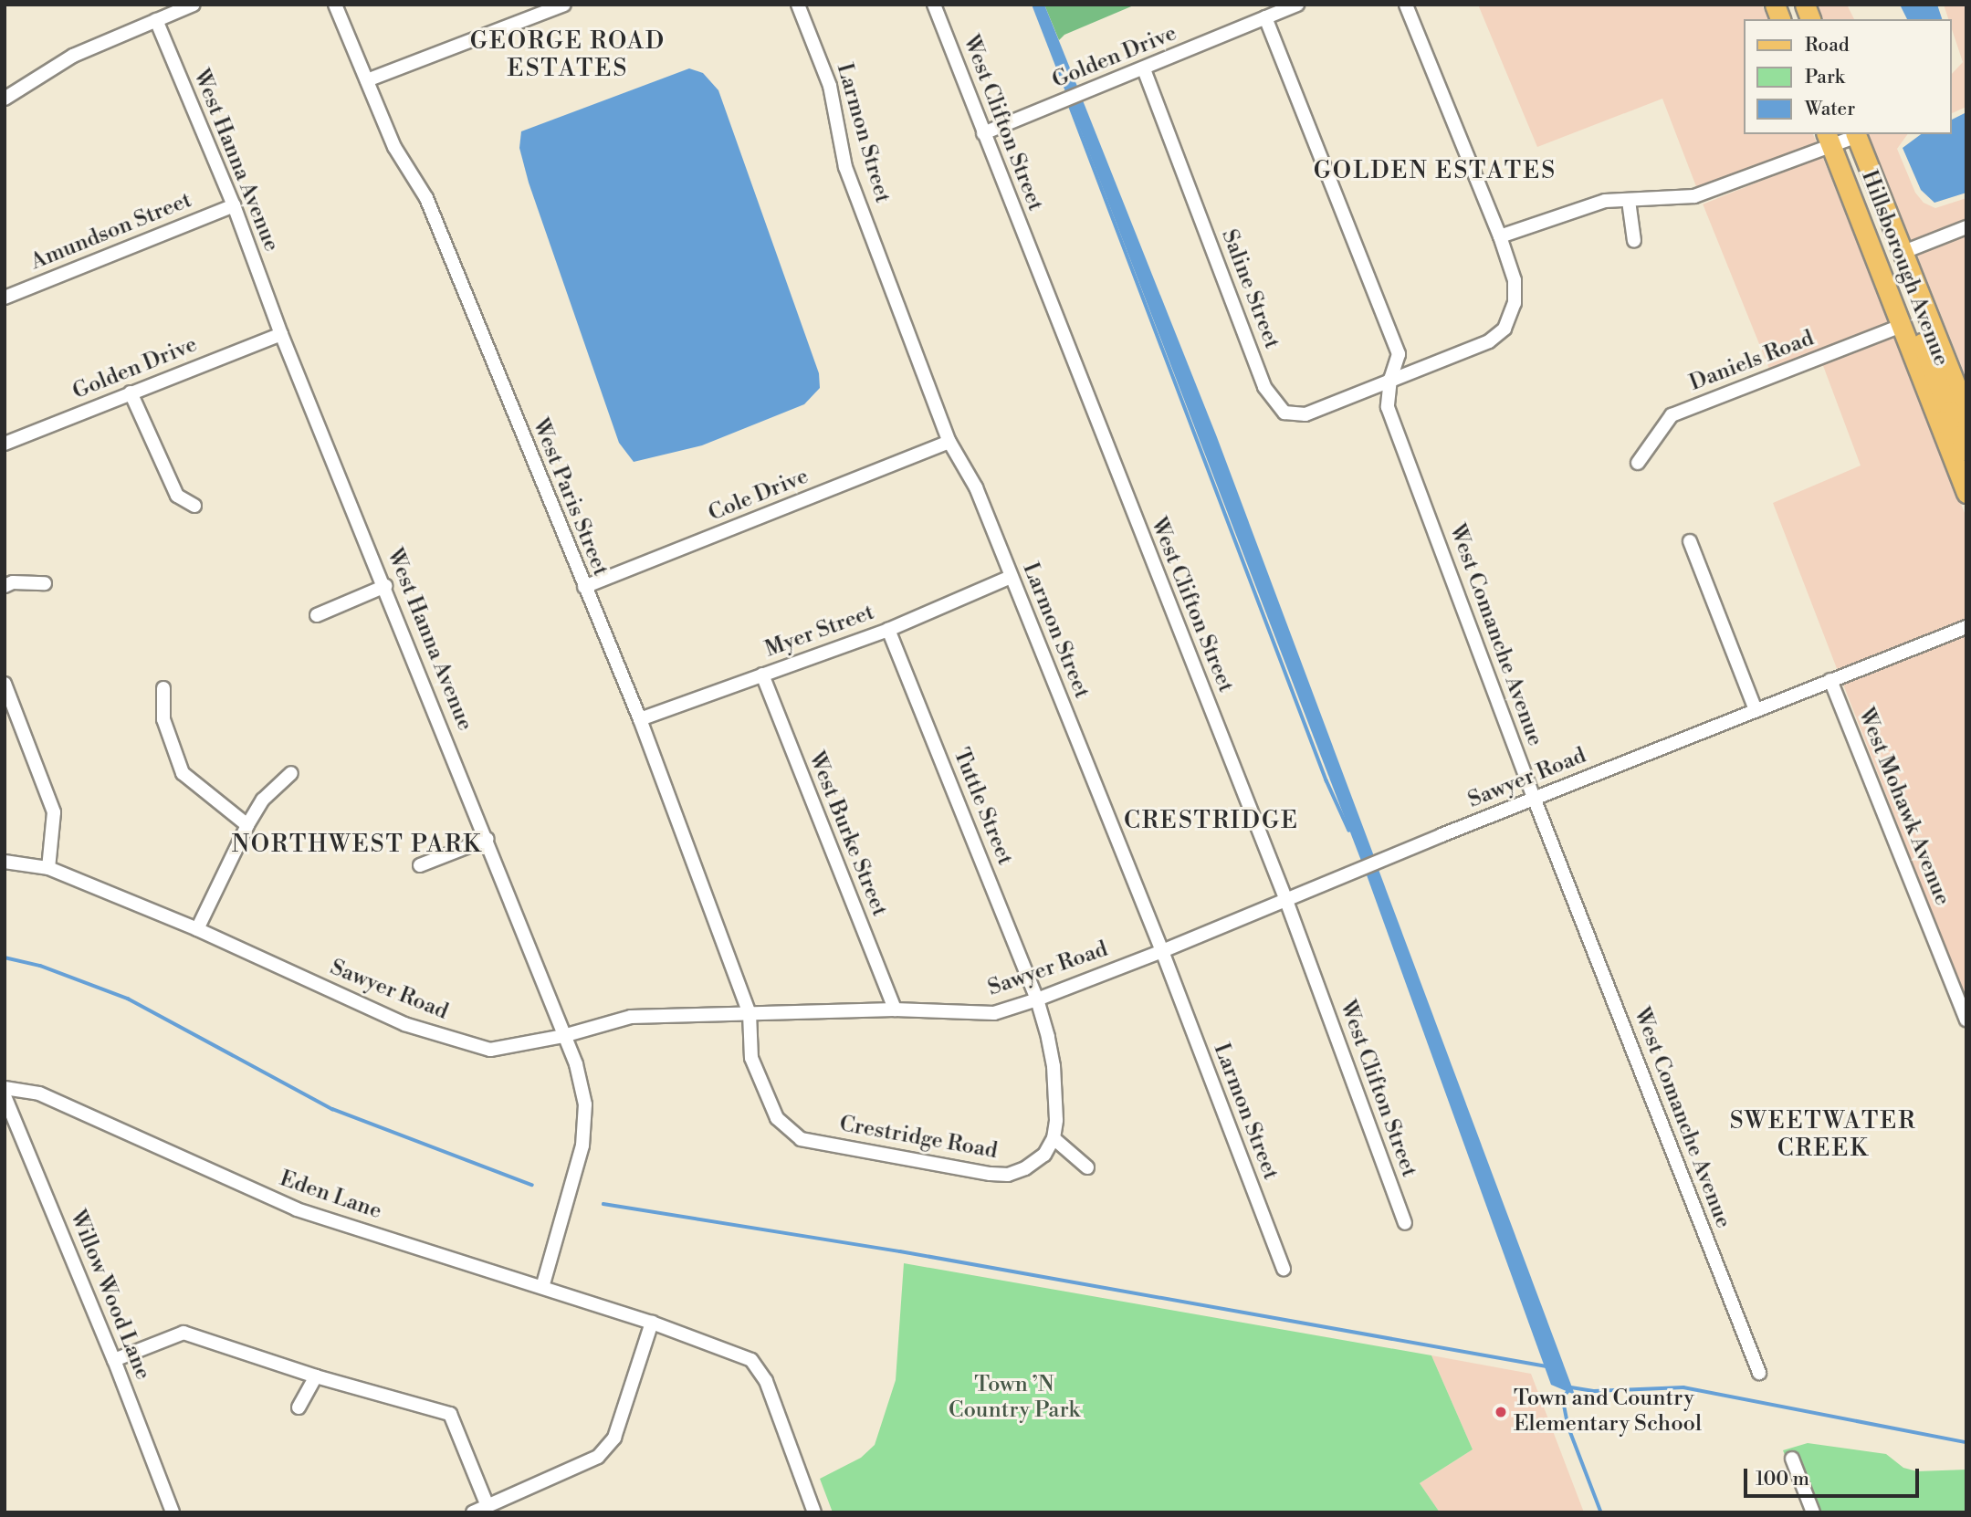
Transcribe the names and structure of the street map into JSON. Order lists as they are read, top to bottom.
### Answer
{
  "streets": {
    "main road": ["Hillsborough Avenue"],
    "street": [
      "Golden Drive",
      "West Clifton Street",
      "Larmon Street",
      "West Hanna Avenue",
      "Amundson Street",
      "Saline Street",
      "Daniels Road",
      "Cole Drive",
      "West Paris Street",
      "Myer Street",
      "West Comanche Avenue",
      "Sawyer Road",
      "Tuttle Street",
      "West Mohawk Avenue",
      "West Burke Street",
      "Crestridge Road",
      "Eden Lane",
      "Willow Wood Lane"
    ]
  },
  "crossings": [
    ["Golden Drive", "West Clifton Street"],
    ["Golden Drive", "West Hanna Avenue"],
    ["Golden Drive", "Saline Street"],
    ["Golden Drive", "West Comanche Avenue"],
    ["West Clifton Street", "Sawyer Road"],
    ["Larmon Street", "Cole Drive"],
    ["Larmon Street", "Myer Street"],
    ["Larmon Street", "Sawyer Road"],
    ["West Hanna Avenue", "Amundson Street"],
    ["West Hanna Avenue", "Sawyer Road"],
    ["West Hanna Avenue", "Eden Lane"],
    ["Hillsborough Avenue", "Daniels Road"],
    ["Saline Street", "West Comanche Avenue"],
    ["Cole Drive", "West Paris Street"],
    ["West Paris Street", "Myer Street"],
    ["West Paris Street", "Sawyer Road"],
    ["West Paris Street", "Crestridge Road"],
    ["Myer Street", "Tuttle Street"],
    ["Myer Street", "West Burke Street"],
    ["West Comanche Avenue", "Sawyer Road"],
    ["Sawyer Road", "Tuttle Street"],
    ["Sawyer Road", "West Mohawk Avenue"],
    ["Sawyer Road", "West Burke Street"],
    ["Sawyer Road", "Crestridge Road"]
  ],
  "districts": [
    "GEORGE ROAD ESTATES",
    "GOLDEN ESTATES",
    "CRESTRIDGE",
    "NORTHWEST PARK",
    "SWEETWATER CREEK"
  ],
  "parks": ["Town ’N Country Park"],
  "places": ["Town and Country Elementary School"],
  "legend": ["Road", "Park", "Water"],
  "scale_bar": "100 m"
}
